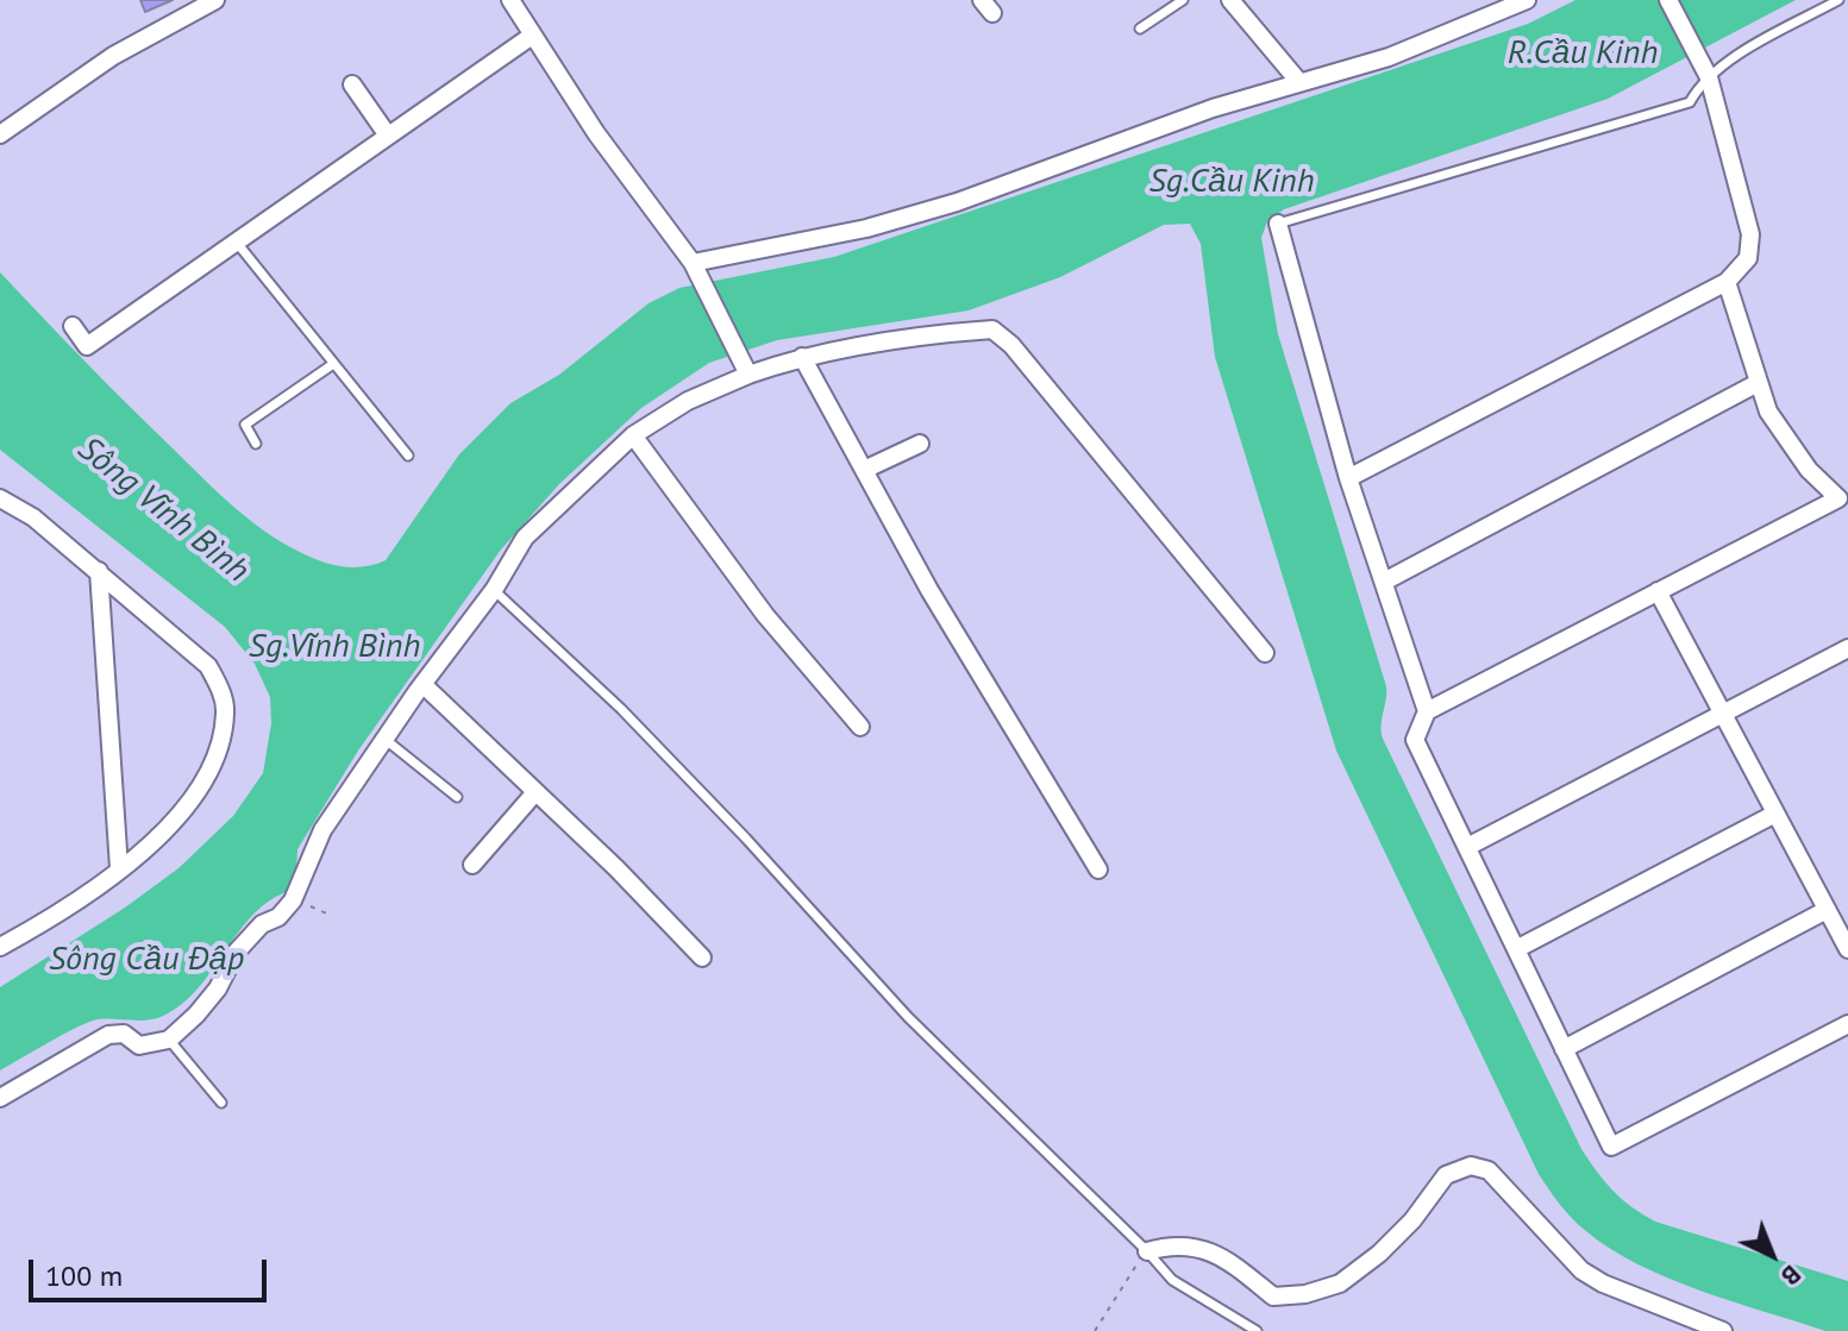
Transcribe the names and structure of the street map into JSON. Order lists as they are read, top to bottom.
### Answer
{
  "water": [
    "R.Cầu Kinh",
    "Sg.Cầu Kinh",
    "Sông Vĩnh Bình",
    "Sg.Vĩnh Bình",
    "Sông Cầu Đập"
  ],
  "scale_bar": "100 m",
  "north": "bottom right"
}
